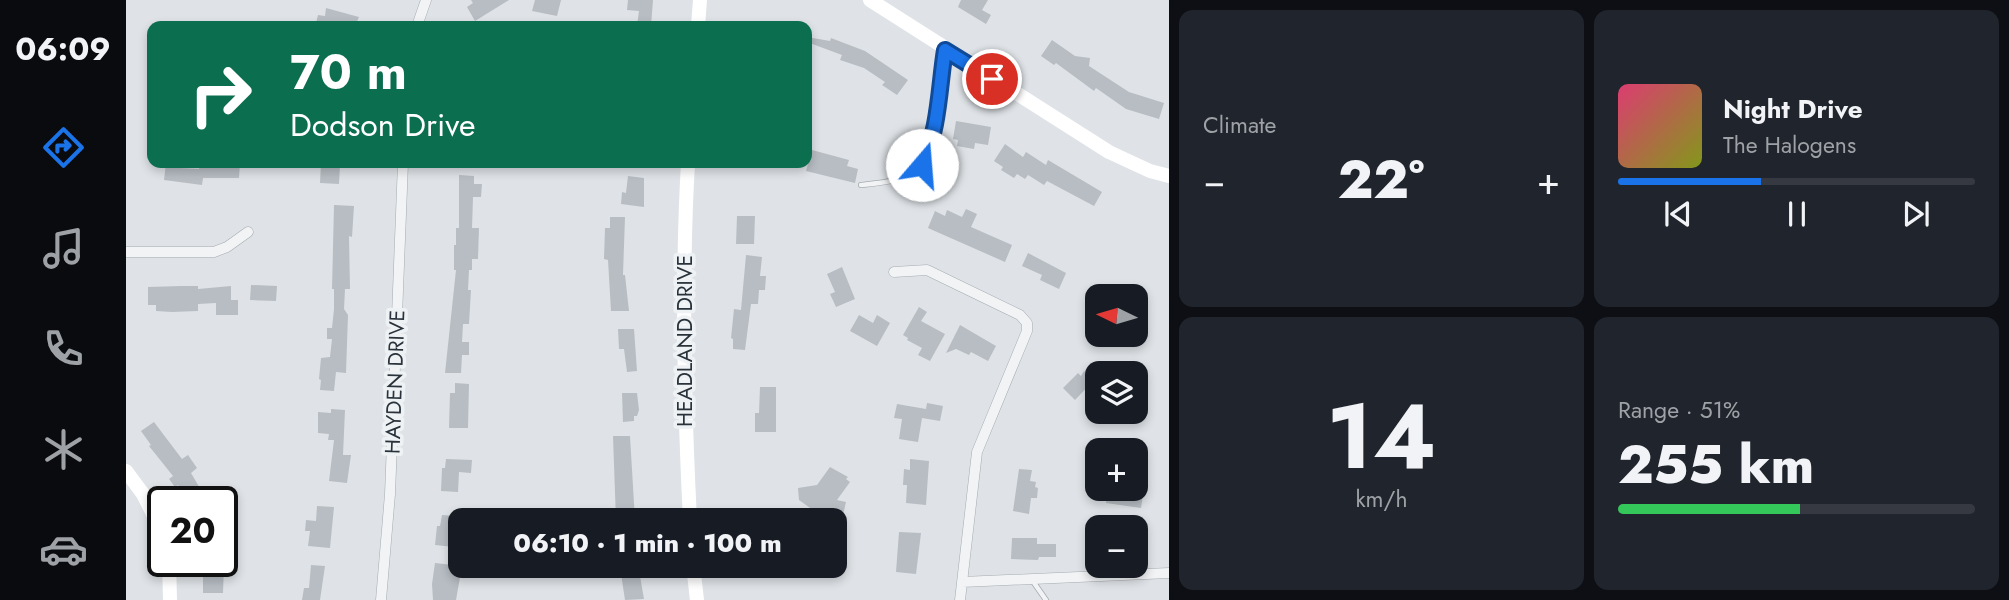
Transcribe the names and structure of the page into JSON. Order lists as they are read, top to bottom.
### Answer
{
  "streets": {
    "street": ["HEADLAND DRIVE", "HAYDEN DRIVE"]
  },
  "north": "left",
  "page": {
    "tabs": "06:09",
    "tile": [
      "Climate",
      ["14", "km/h"],
      ["Range · 51%", "255 km"]
    ],
    "turn": ["70 m", "Dodson Drive"],
    "song": ["Night Drive", "The Halogens"],
    "heat": ["−", "22°", "+"],
    "map_buttons": ["+", "−"],
    "limit": "20",
    "trip": "06:10 · 1 min · 100 m"
  }
}
